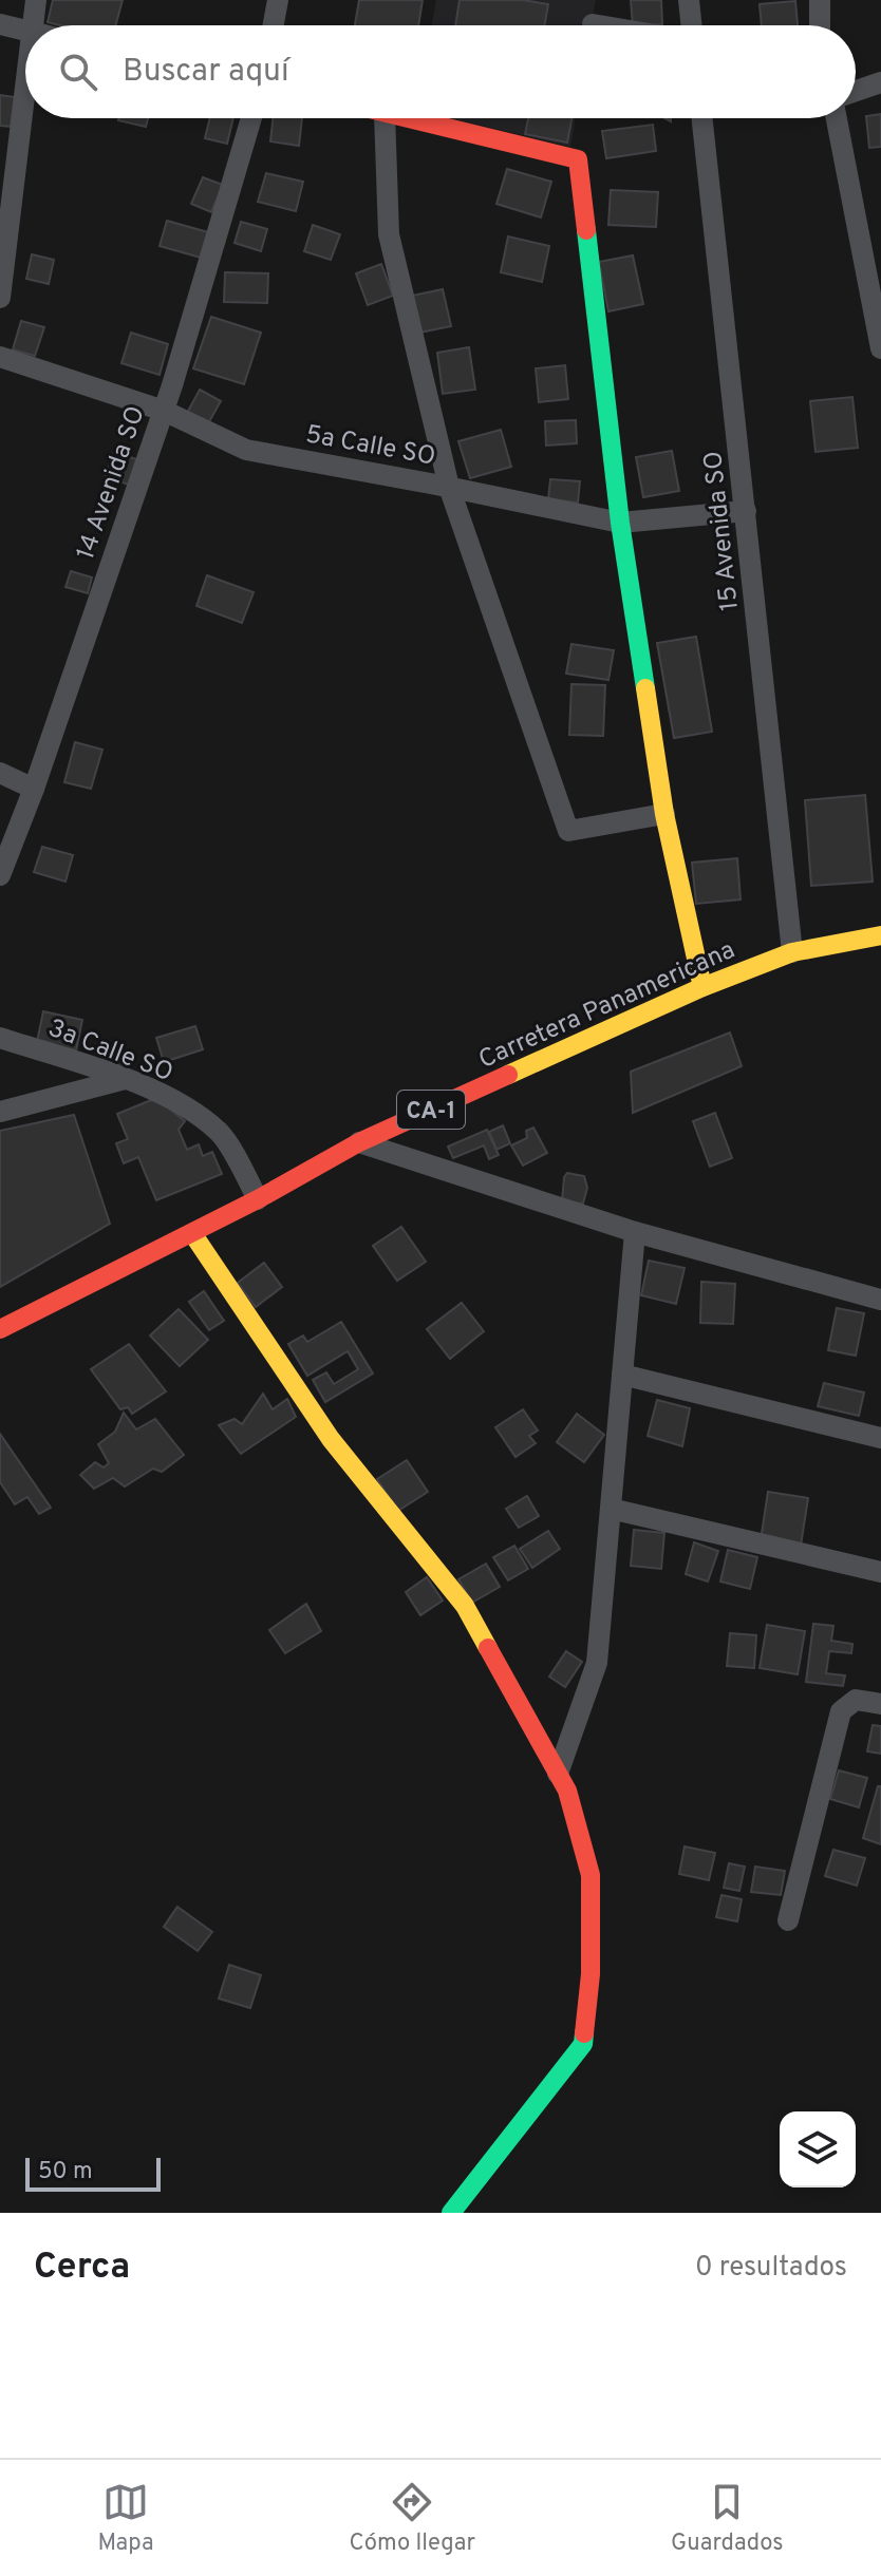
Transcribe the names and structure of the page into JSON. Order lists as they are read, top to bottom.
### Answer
{
  "streets": {
    "main road": ["Carretera Panamericana", "CA-1"],
    "street": [
      "5a Calle SO",
      "14 Avenida SO",
      "15 Avenida SO",
      "3a Calle SO"
    ]
  },
  "crossings": [
    ["5a Calle SO", "14 Avenida SO"],
    ["5a Calle SO", "15 Avenida SO"],
    ["15 Avenida SO", "Carretera Panamericana"],
    ["Carretera Panamericana", "3a Calle SO"]
  ],
  "scale_bar": "50 m",
  "page": {
    "search": "Buscar aquí",
    "scale": "50 m",
    "heading": ["Cerca", "0 resultados"],
    "nav": ["Mapa", "Cómo llegar", "Guardados"]
  }
}
